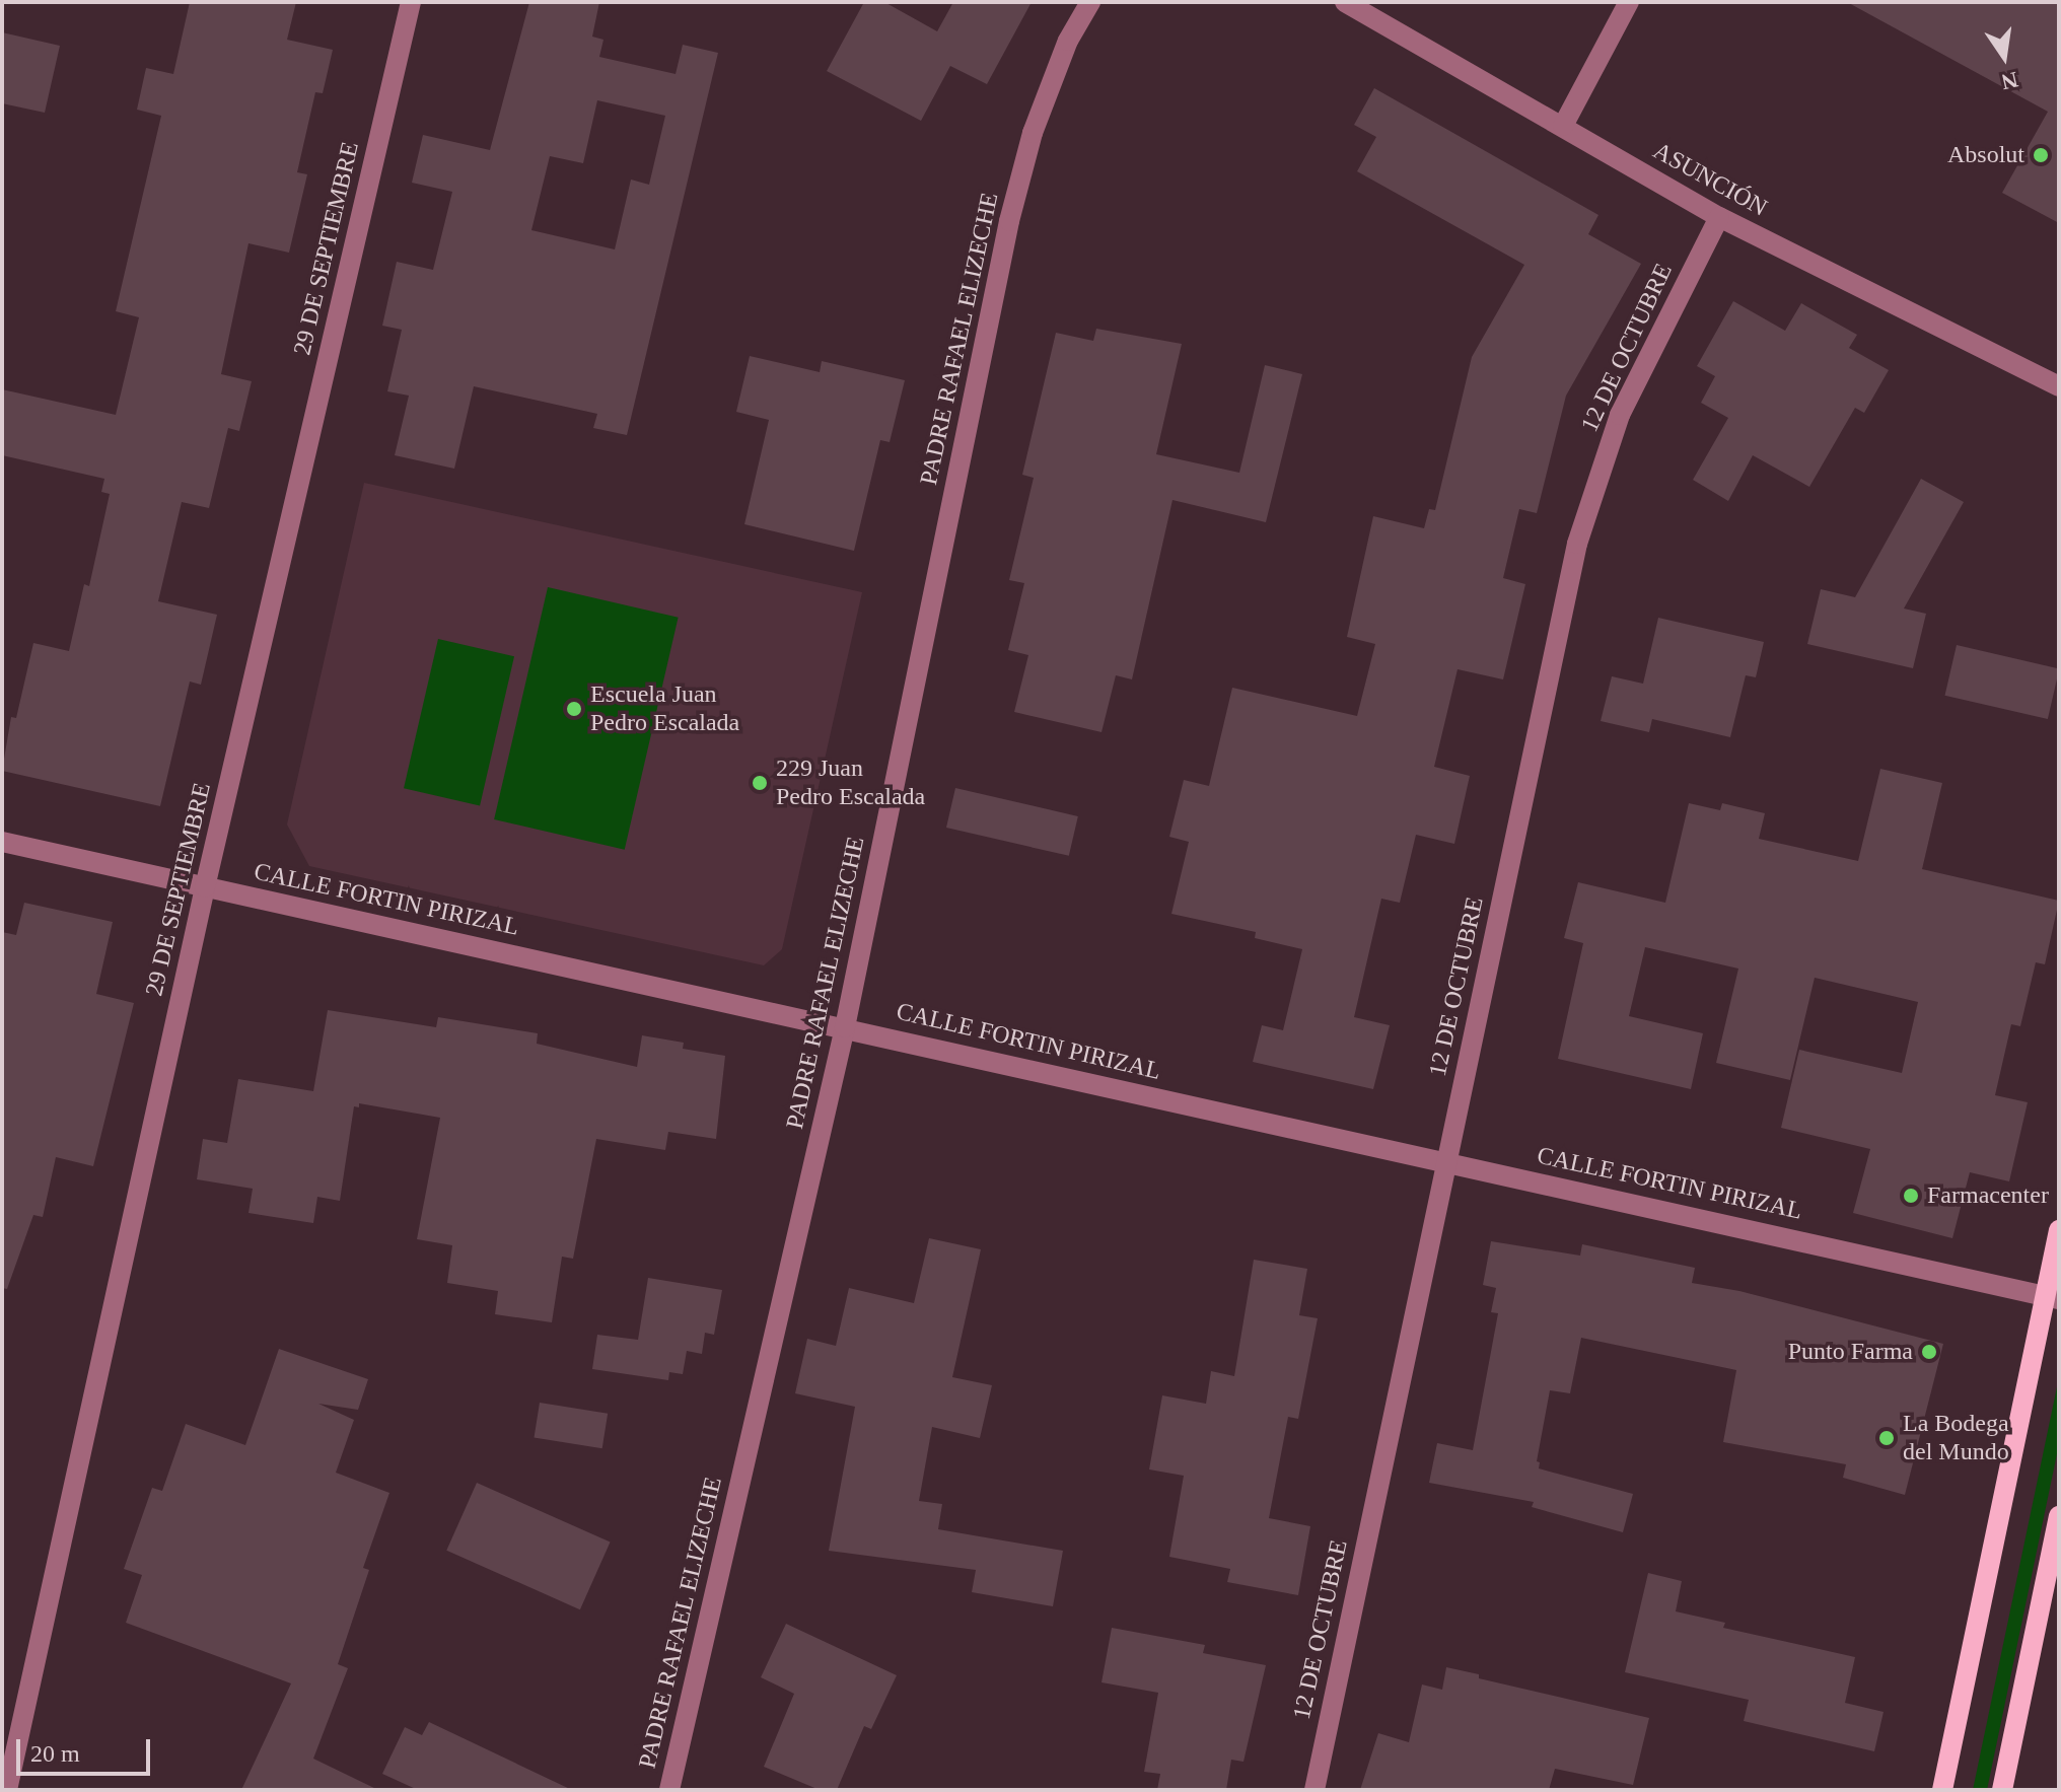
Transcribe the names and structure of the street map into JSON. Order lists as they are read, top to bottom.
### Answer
{
  "streets": {
    "street": [
      "ASUNCIÓN",
      "29 DE SEPTIEMBRE",
      "PADRE RAFAEL ELIZECHE",
      "12 DE OCTUBRE",
      "CALLE FORTIN PIRIZAL"
    ]
  },
  "crossings": [
    ["ASUNCIÓN", "12 DE OCTUBRE"],
    ["29 DE SEPTIEMBRE", "CALLE FORTIN PIRIZAL"],
    ["PADRE RAFAEL ELIZECHE", "CALLE FORTIN PIRIZAL"],
    ["12 DE OCTUBRE", "CALLE FORTIN PIRIZAL"]
  ],
  "places": [
    "Absolut",
    "Escuela Juan Pedro Escalada",
    "229 Juan Pedro Escalada",
    "Farmacenter",
    "Punto Farma",
    "La Bodega del Mundo"
  ],
  "scale_bar": "20 m",
  "north": "bottom"
}
